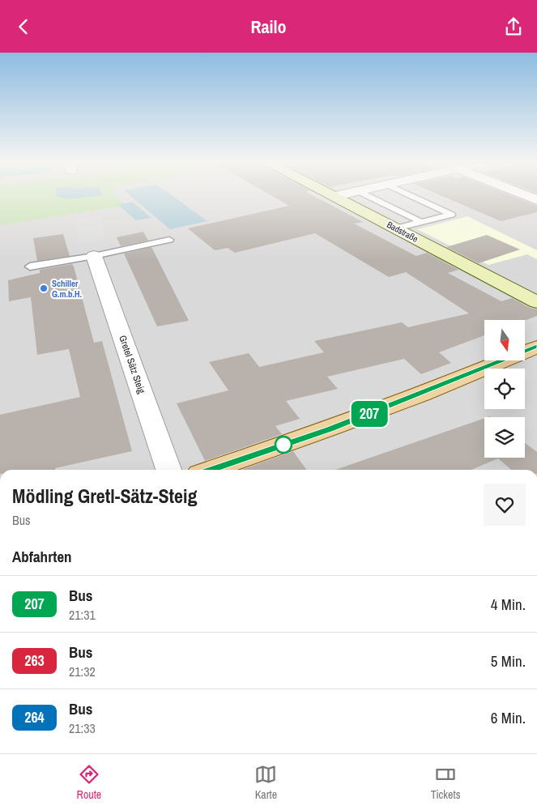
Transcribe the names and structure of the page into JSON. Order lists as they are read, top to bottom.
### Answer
{
  "streets": {
    "street": ["Badstraße", "Gretel Sätz Steig"]
  },
  "places": ["Schiller G.m.b.H."],
  "lines": ["bus line 207"],
  "north": "bottom",
  "page": {
    "header": "Railo",
    "on_map": "207",
    "heading": [
      ["Mödling Gretl-Sätz-Steig", "Bus"],
      "Abfahrten"
    ],
    "list": [
      {
        "mark": "207",
        "name": "Bus",
        "note": "21:31",
        "value": "4 Min."
      },
      {
        "mark": "263",
        "name": "Bus",
        "note": "21:32",
        "value": "5 Min."
      },
      {
        "mark": "264",
        "name": "Bus",
        "note": "21:33",
        "value": "6 Min."
      }
    ],
    "tabs": ["Route", "Karte", "Tickets"]
  }
}
